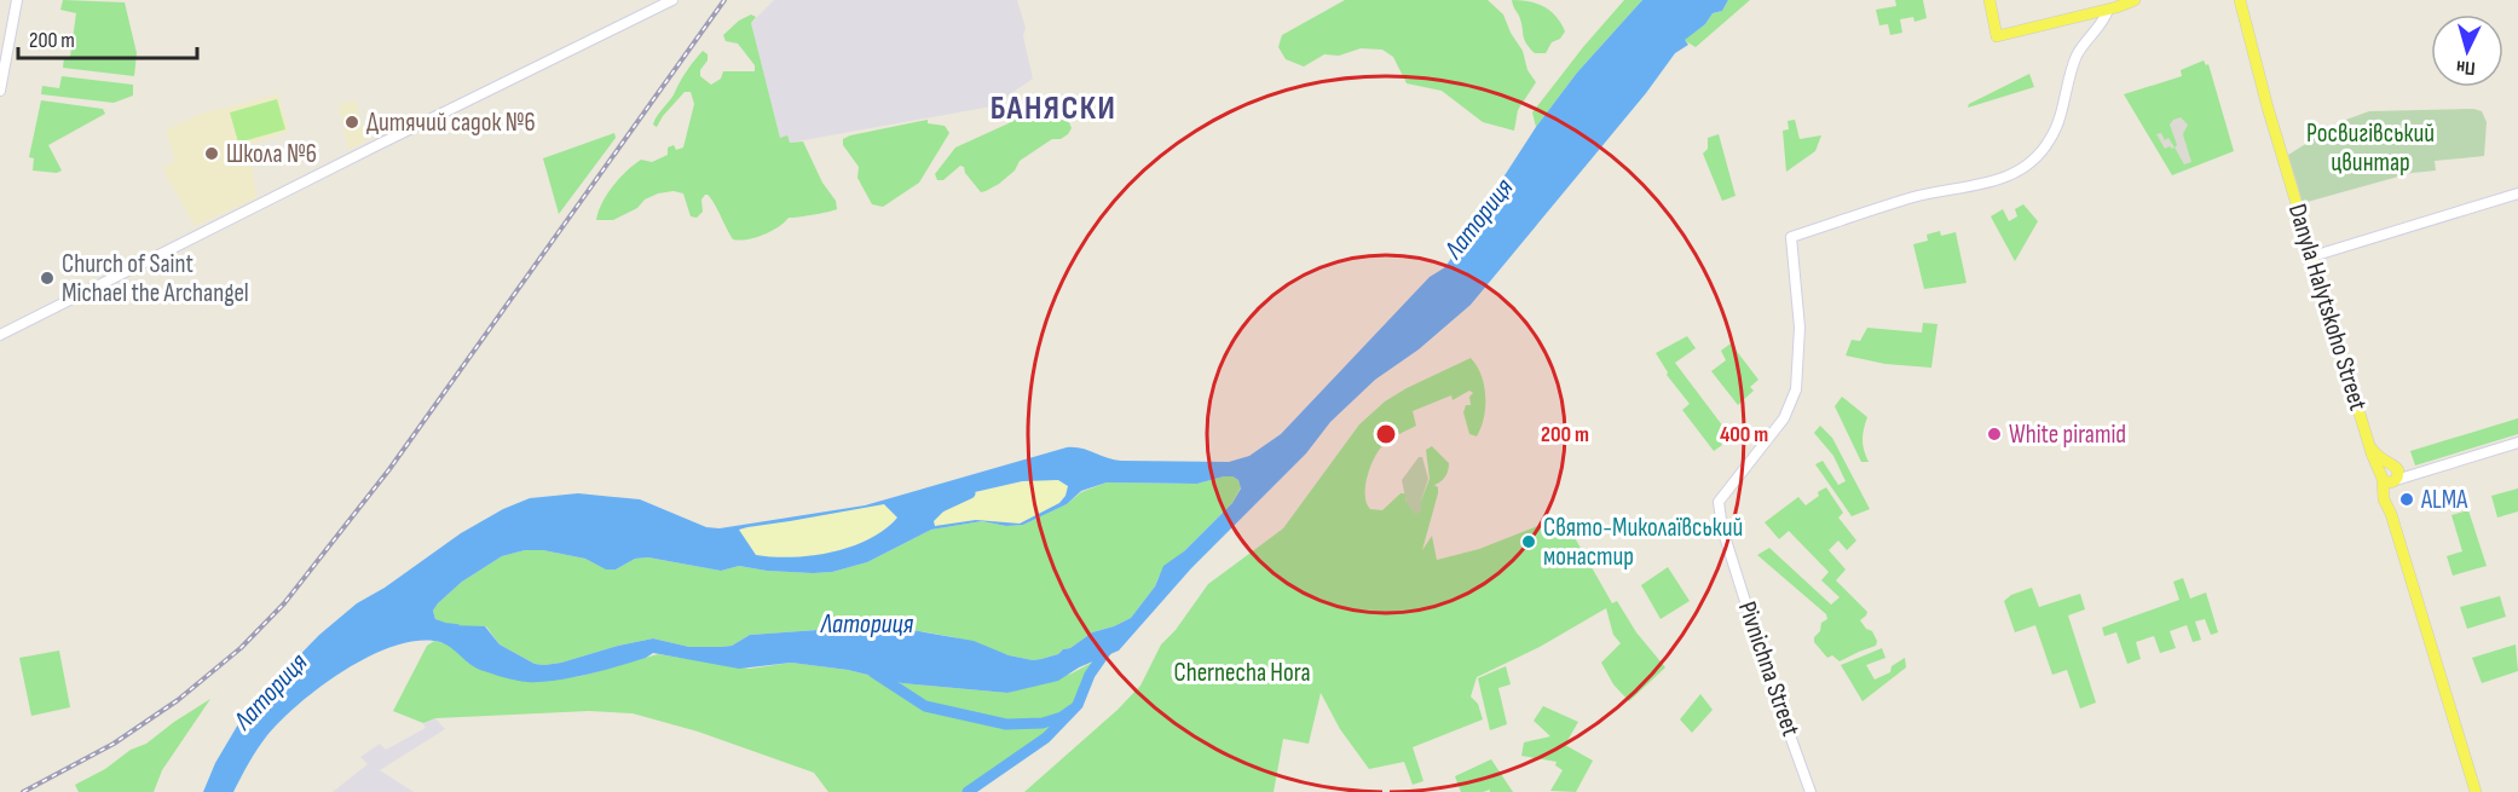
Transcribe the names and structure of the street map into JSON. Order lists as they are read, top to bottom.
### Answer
{
  "streets": {
    "main road": ["Danyla Halytskoho Street"],
    "street": ["Pivnichna Street"]
  },
  "districts": ["БАНЯСКИ"],
  "water": ["Латориця"],
  "parks": ["Росвигівський цвинтар", "Chernecha Hora"],
  "places": [
    "Дитячий садок №6",
    "Школа №6",
    "Church of Saint Michael the Archangel",
    "White piramid",
    "ALMA",
    "Свято-Миколаївський монастир"
  ],
  "scale_bar": "200 m",
  "north": "bottom",
  "rings": ["200 m", "400 m"]
}
